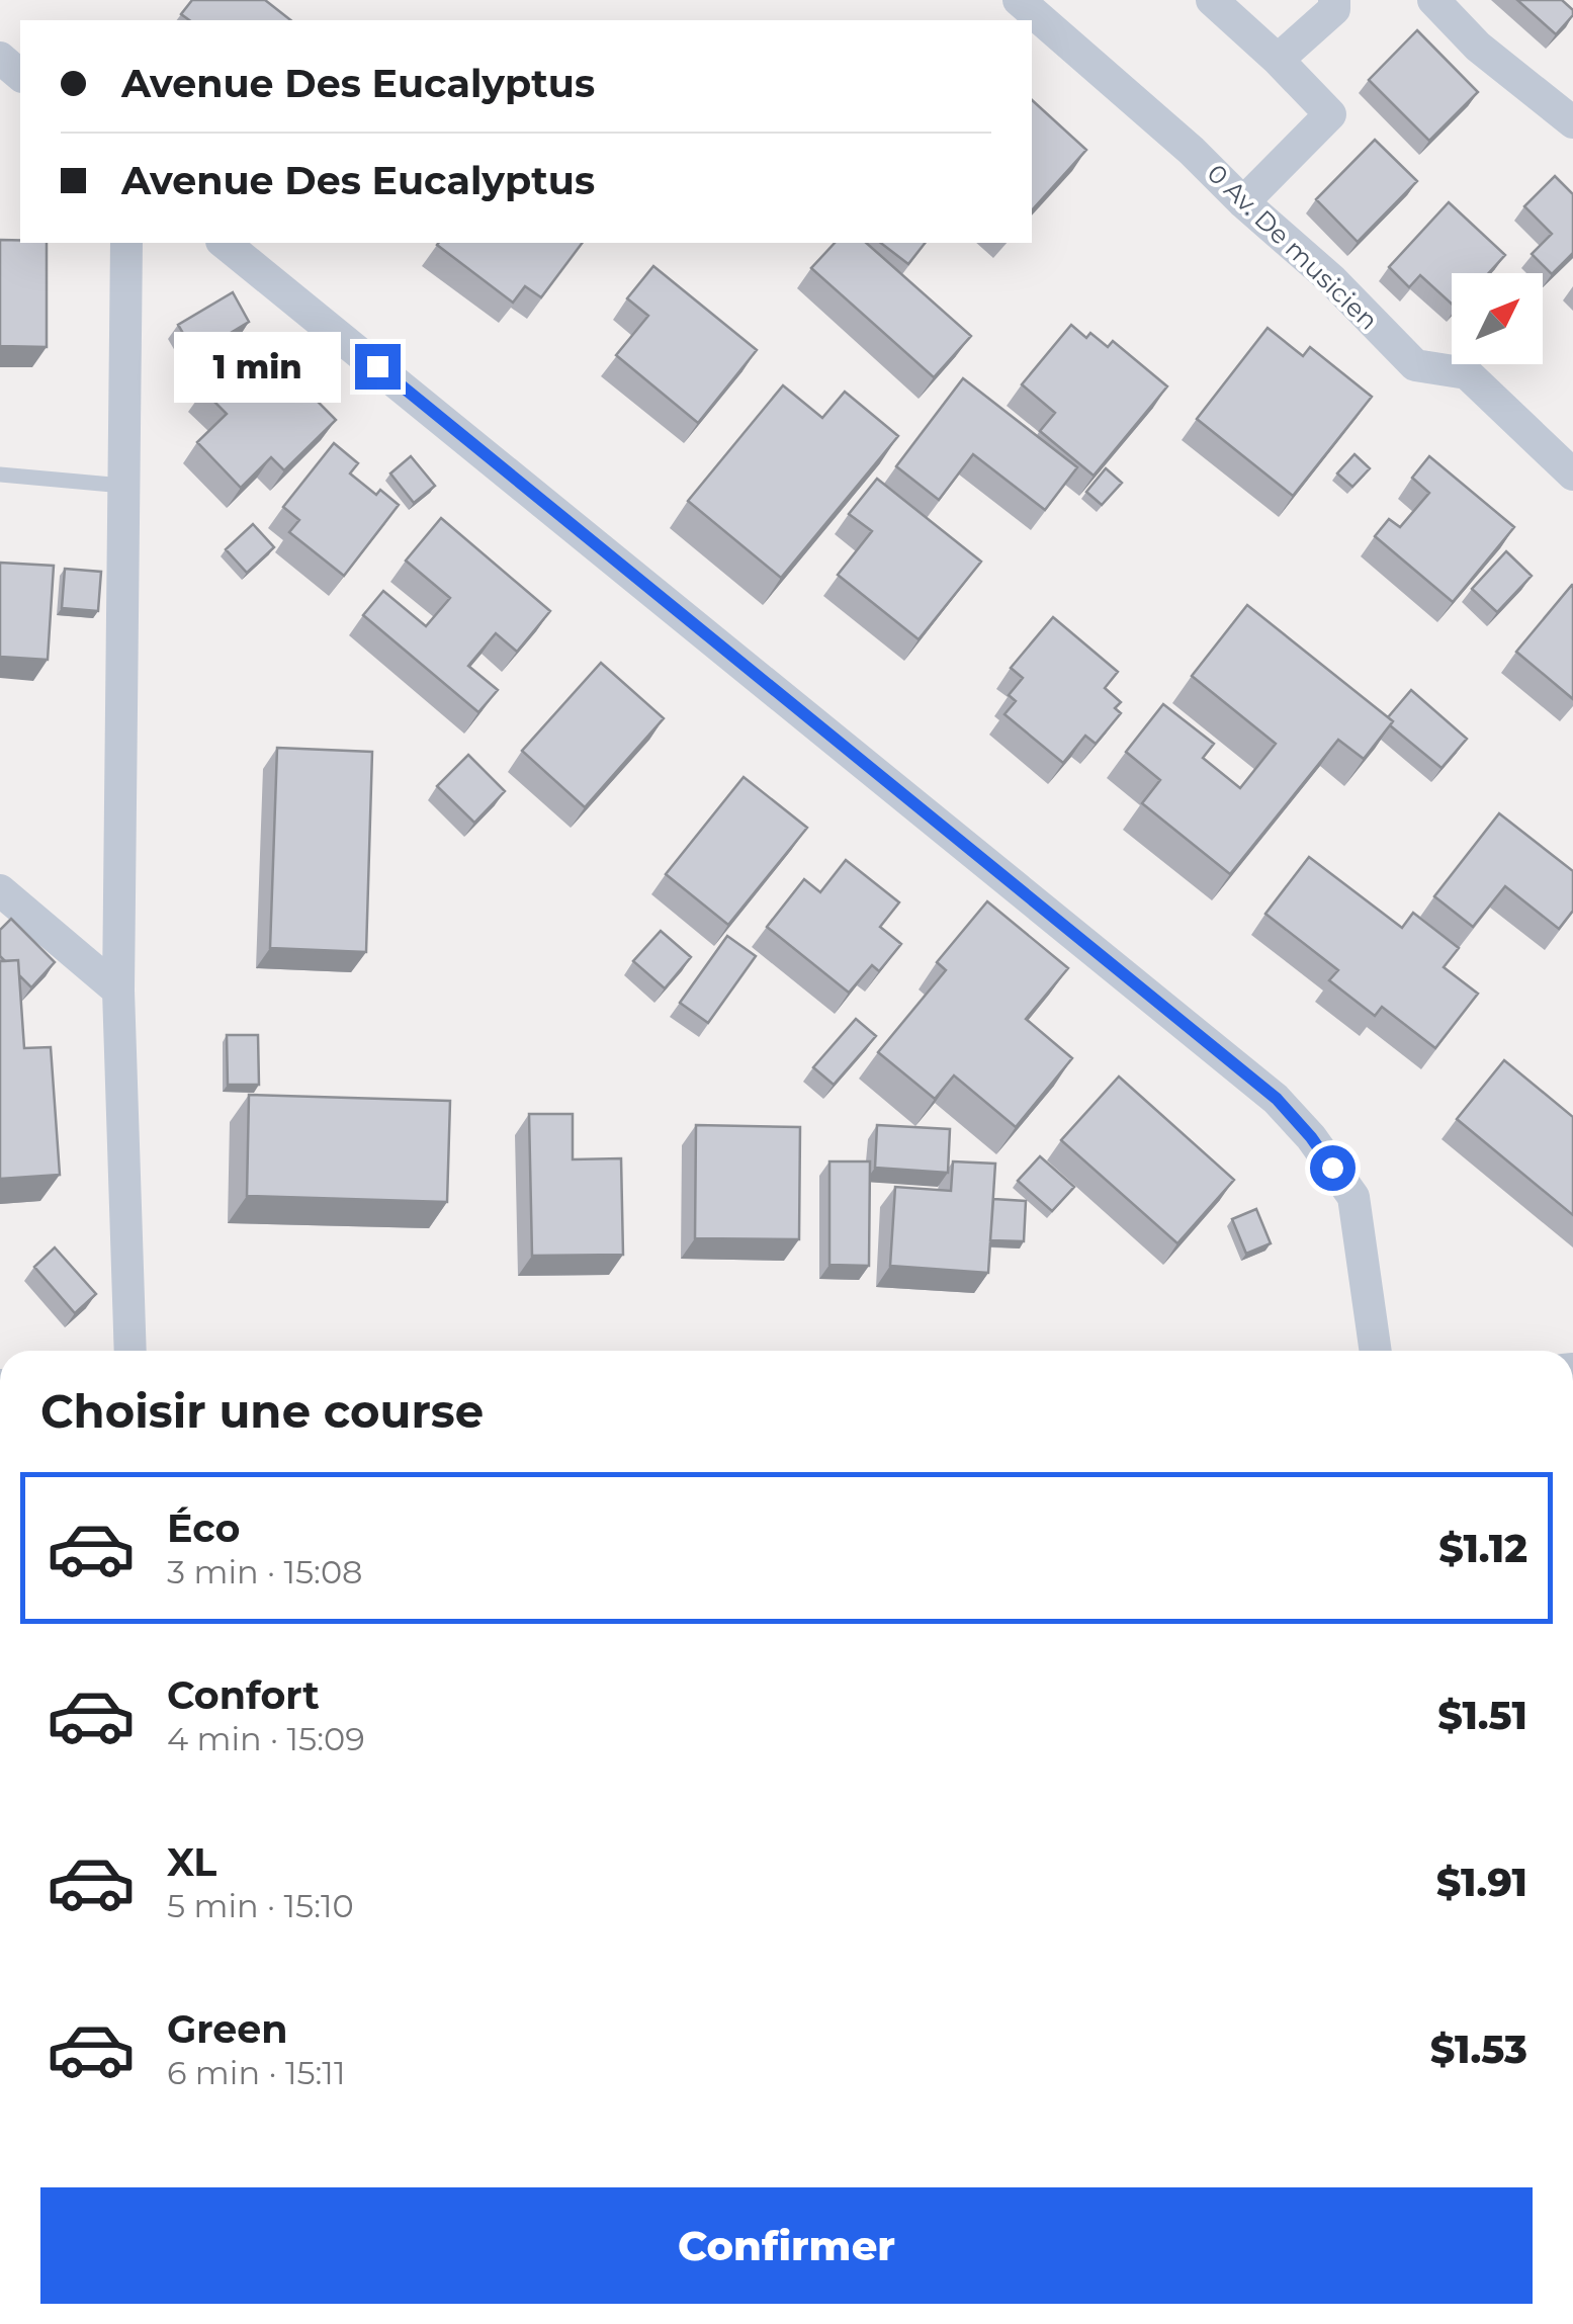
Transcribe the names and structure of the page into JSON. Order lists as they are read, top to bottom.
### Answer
{
  "streets": {
    "street": ["0 Av. De musicien"]
  },
  "north": "top right",
  "page": {
    "banner": ["Avenue Des Eucalyptus", "Avenue Des Eucalyptus"],
    "bubble": "1 min",
    "heading": "Choisir une course",
    "list": [
      {
        "name": "Éco",
        "note": "3 min · 15:08",
        "value": "$1.12"
      },
      {
        "name": "Confort",
        "note": "4 min · 15:09",
        "value": "$1.51"
      },
      {
        "name": "XL",
        "note": "5 min · 15:10",
        "value": "$1.91"
      },
      {
        "name": "Green",
        "note": "6 min · 15:11",
        "value": "$1.53"
      }
    ],
    "buttons": "Confirmer"
  }
}
